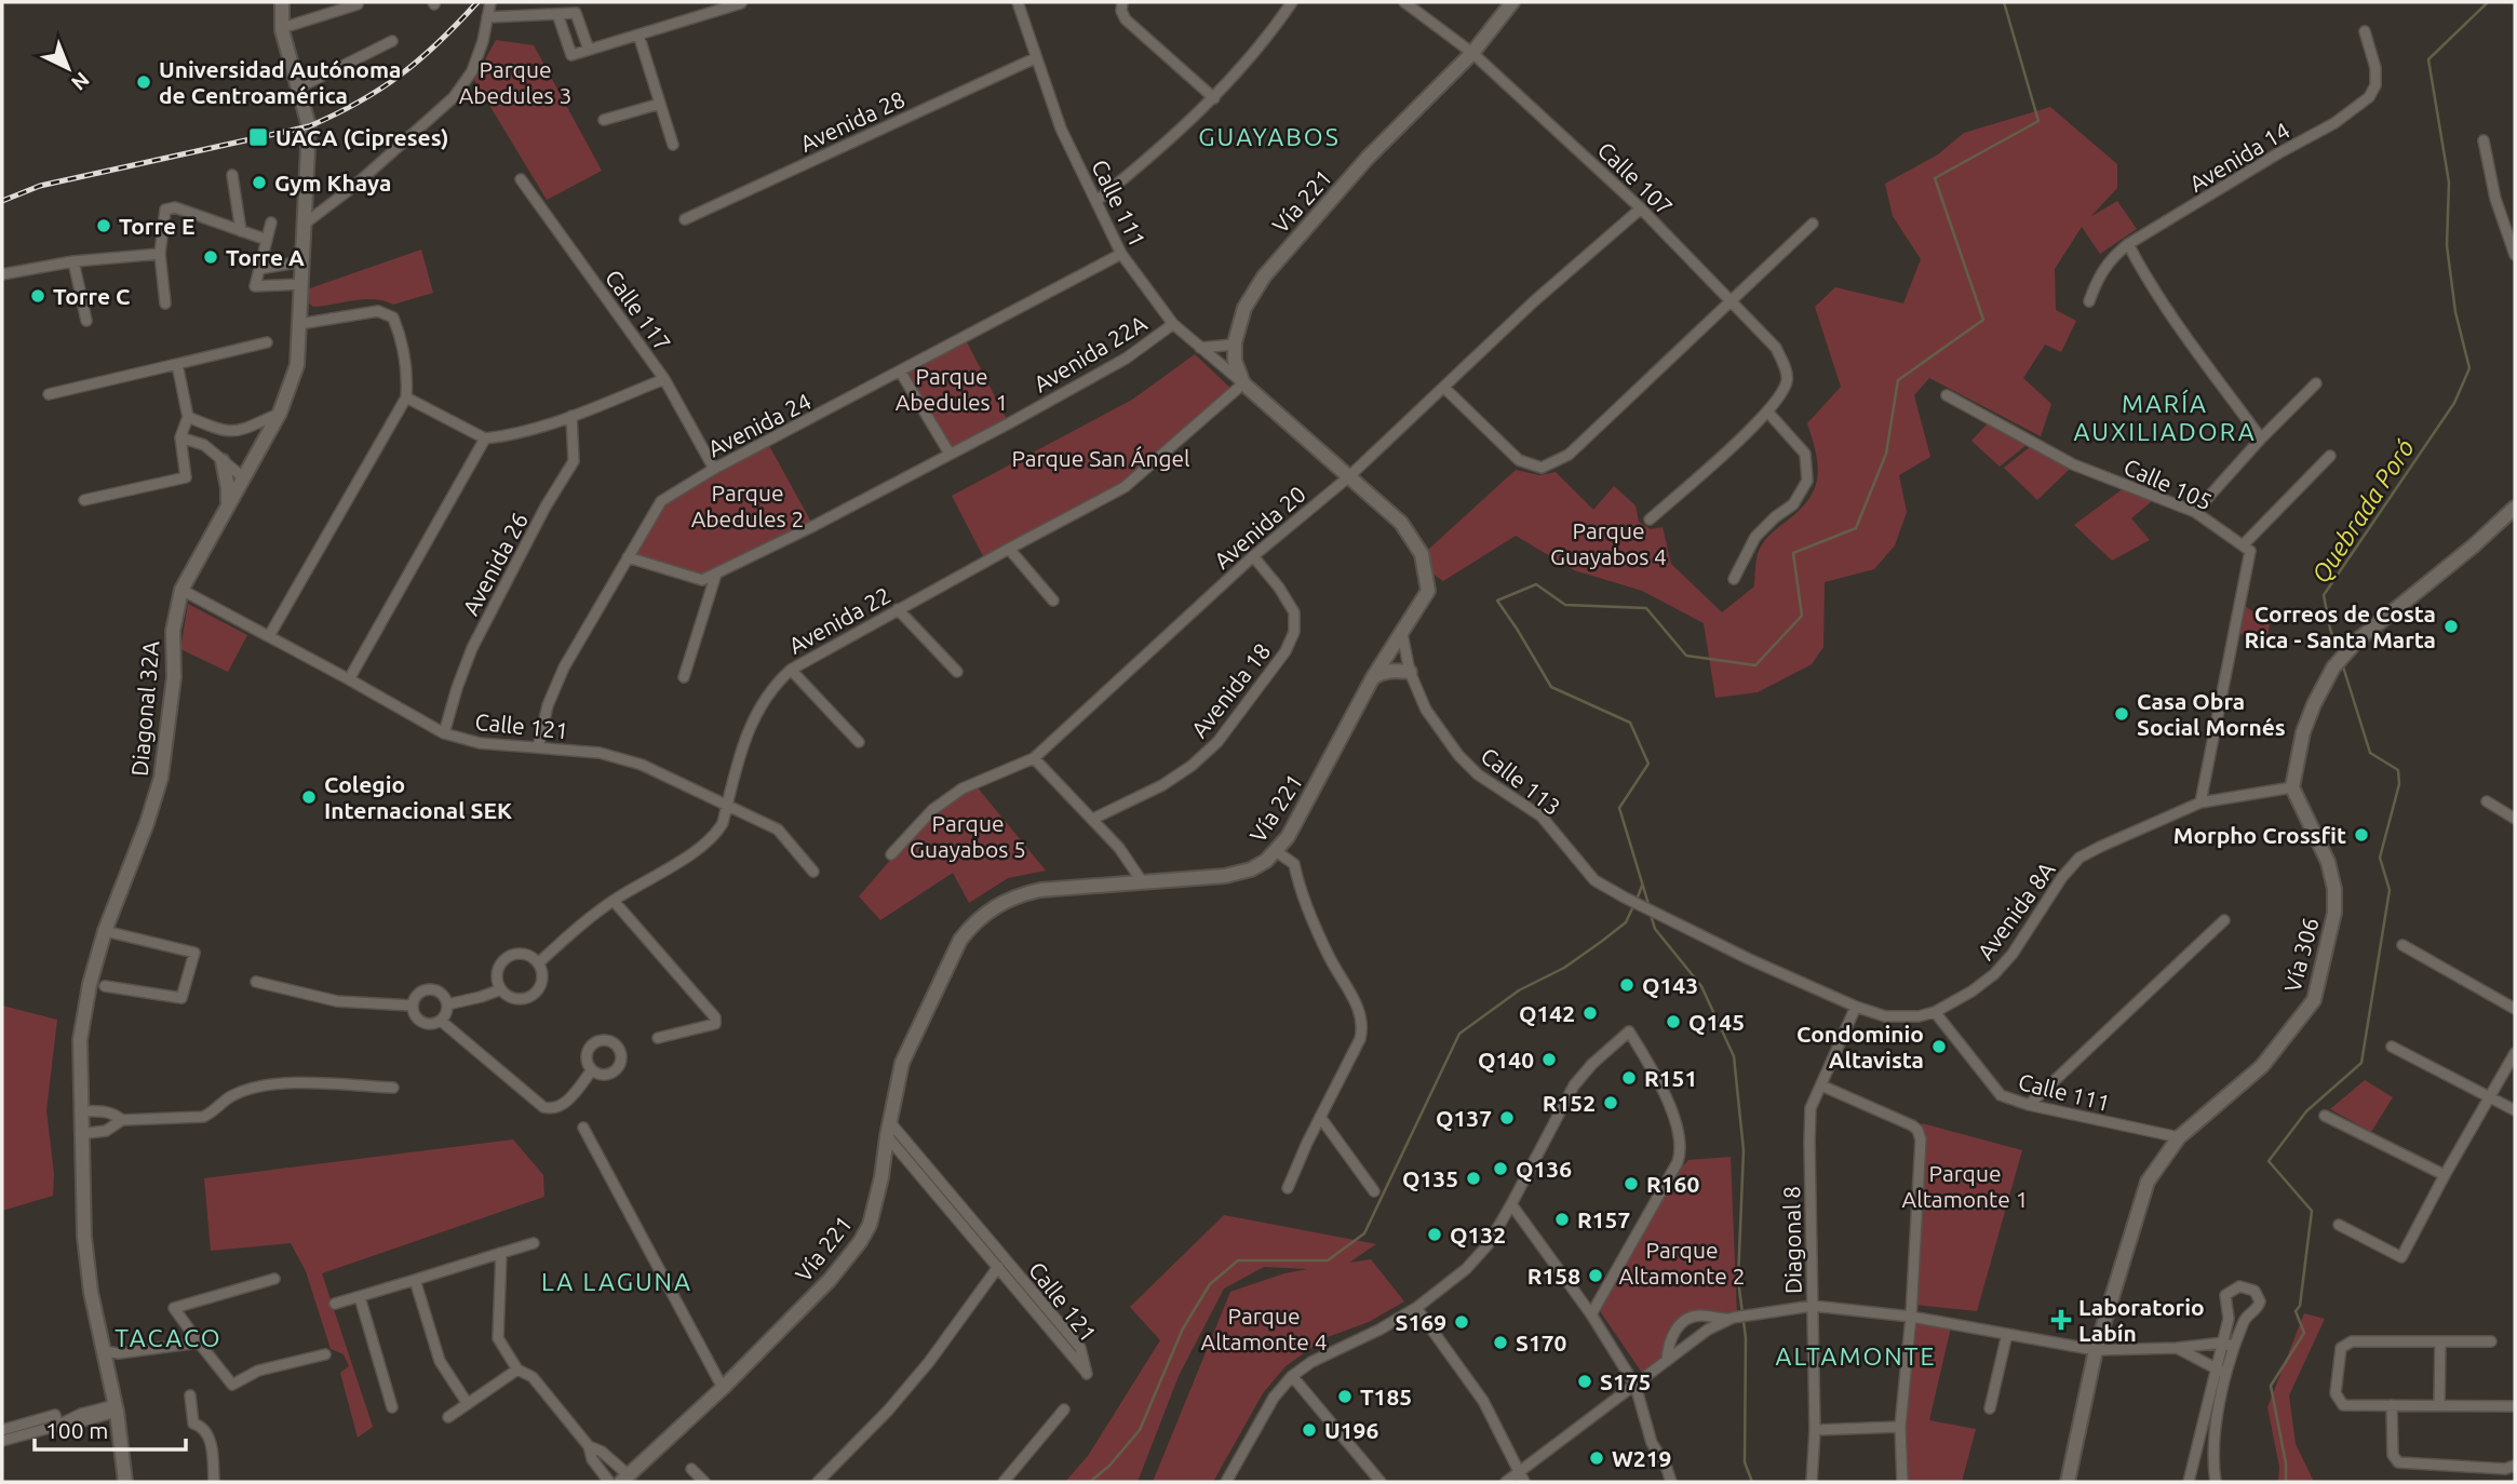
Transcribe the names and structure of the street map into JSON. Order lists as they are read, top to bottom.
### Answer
{
  "streets": {
    "street": [
      "Avenida 28",
      "Avenida 14",
      "Calle 107",
      "Vía 221",
      "Calle 111",
      "Calle 117",
      "Avenida 22A",
      "Avenida 24",
      "Calle 105",
      "Avenida 20",
      "Avenida 26",
      "Avenida 22",
      "Avenida 18",
      "Diagonal 32A",
      "Calle 121",
      "Calle 113",
      "Avenida 8A",
      "Vía 306",
      "Diagonal 8"
    ]
  },
  "crossings": [
    ["Avenida 28", "Calle 111"],
    ["Calle 107", "Vía 221"],
    ["Calle 107", "Avenida 20"],
    ["Vía 221", "Calle 111"],
    ["Vía 221", "Avenida 20"],
    ["Vía 221", "Avenida 22"],
    ["Vía 221", "Calle 121"],
    ["Vía 221", "Calle 113"],
    ["Calle 111", "Avenida 22A"],
    ["Calle 111", "Avenida 24"],
    ["Calle 111", "Avenida 22"],
    ["Calle 111", "Avenida 8A"],
    ["Calle 111", "Vía 306"],
    ["Calle 117", "Avenida 24"],
    ["Avenida 22A", "Avenida 24"],
    ["Avenida 24", "Calle 121"],
    ["Avenida 20", "Avenida 18"],
    ["Avenida 26", "Calle 121"],
    ["Avenida 22", "Calle 121"],
    ["Diagonal 32A", "Calle 121"],
    ["Calle 113", "Avenida 8A"],
    ["Calle 113", "Diagonal 8"],
    ["Avenida 8A", "Vía 306"],
    ["Avenida 8A", "Diagonal 8"]
  ],
  "districts": [
    "GUAYABOS",
    "MARÍA AUXILIADORA",
    "LA LAGUNA",
    "TACACO",
    "ALTAMONTE"
  ],
  "water": ["Quebrada Poró"],
  "parks": [
    "Parque Abedules 3",
    "Parque Abedules 1",
    "Parque San Ángel",
    "Parque Abedules 2",
    "Parque Guayabos 4",
    "Parque Guayabos 5",
    "Parque Altamonte 1",
    "Parque Altamonte 2",
    "Parque Altamonte 4"
  ],
  "places": {
    "other": [
      "Universidad Autónoma de Centroamérica",
      "Gym Khaya",
      "Torre E",
      "Torre A",
      "Torre C",
      "Correos de Costa Rica - Santa Marta",
      "Casa Obra Social Mornés",
      "Colegio Internacional SEK",
      "Morpho Crossfit",
      "Q143",
      "Q142",
      "Q145",
      "Condominio Altavista",
      "Q140",
      "R151",
      "R152",
      "Q137",
      "Q136",
      "Q135",
      "R160",
      "R157",
      "Q132",
      "R158",
      "S169",
      "S170",
      "S175",
      "T185",
      "U196",
      "W219"
    ],
    "transit": ["UACA (Cipreses)"],
    "health": ["Laboratorio Labín"]
  },
  "scale_bar": "100 m",
  "north": "bottom right"
}
